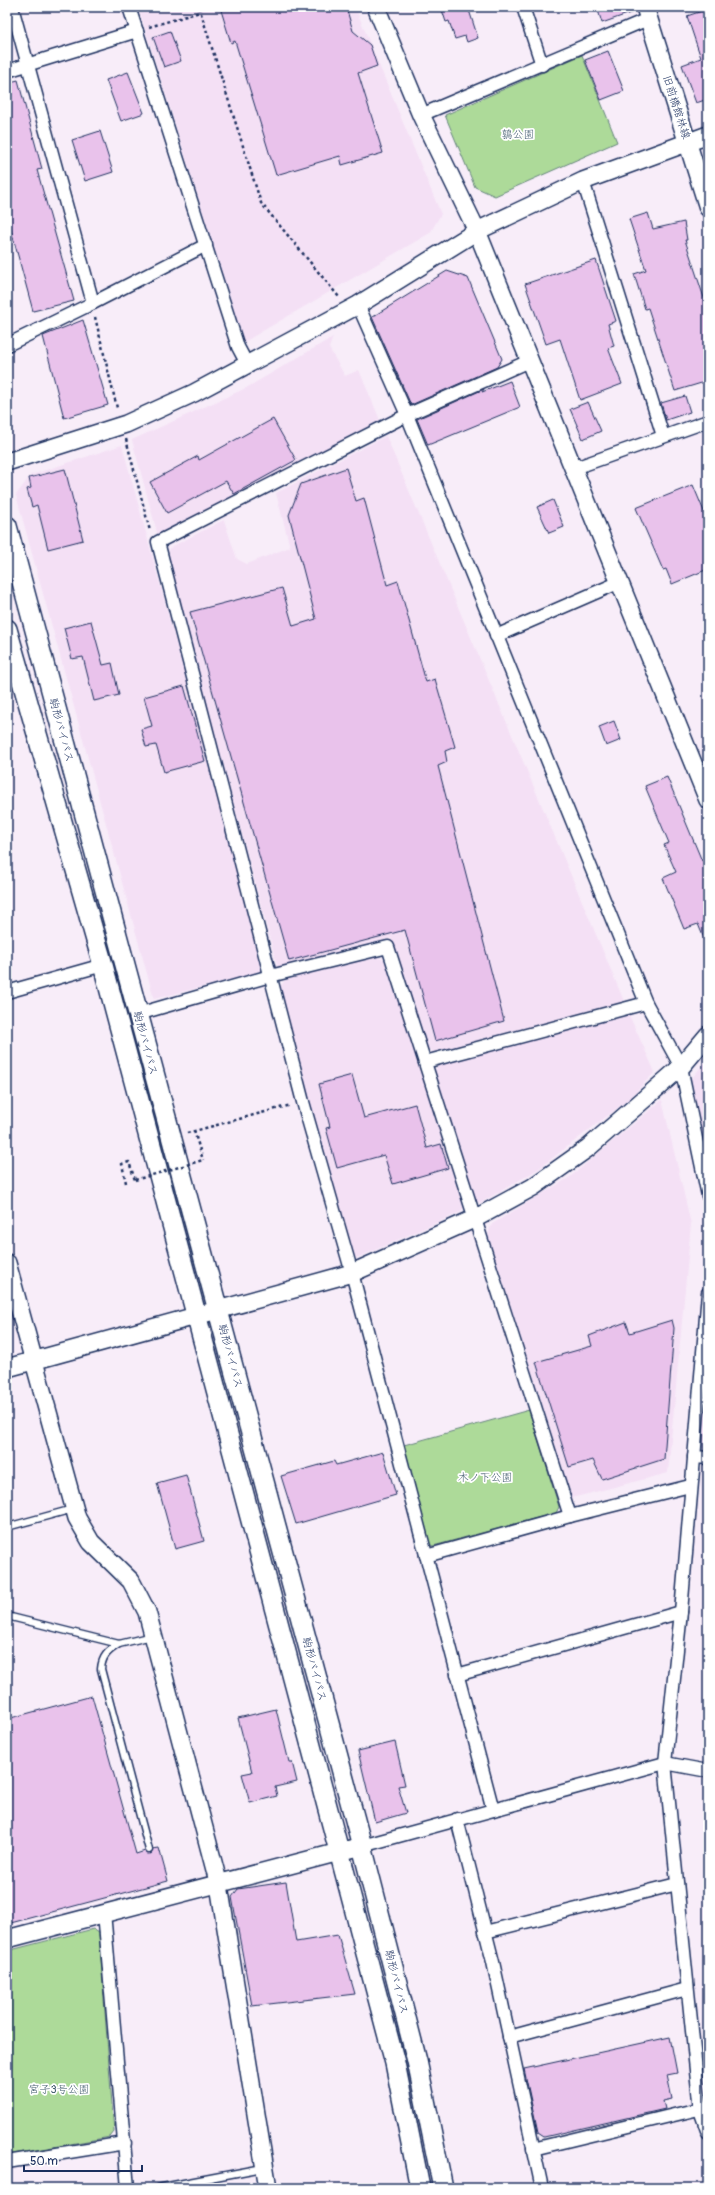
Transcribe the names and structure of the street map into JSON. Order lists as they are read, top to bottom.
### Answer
{
  "streets": {
    "main road": ["駒形バイパス"],
    "street": ["旧前橋館林線"]
  },
  "parks": ["鶉公園", "木ノ下公園", "宮子3号公園"],
  "scale_bar": "50 m"
}
